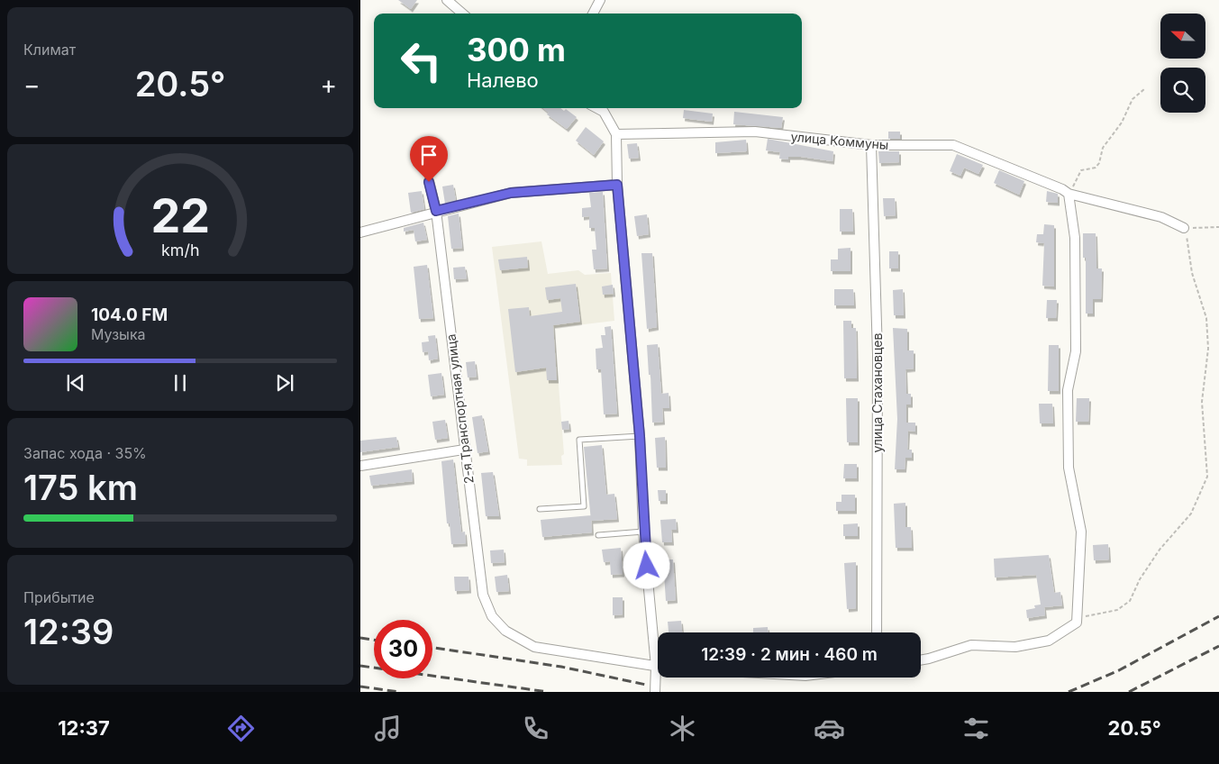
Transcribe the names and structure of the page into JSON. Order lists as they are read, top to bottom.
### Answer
{
  "streets": {
    "street": ["улица Коммуны", "улица Стахановцев", "2-я Транспортная улица"]
  },
  "crossings": [
    ["улица Коммуны", "улица Стахановцев"]
  ],
  "north": "left",
  "page": {
    "tile": [
      "Климат",
      ["Запас хода · 35%", "175 km"],
      ["Прибытие", "12:39"]
    ],
    "turn": ["300 m", "Налево"],
    "heat": ["−", "20.5°", "+"],
    "song": ["104.0 FM", "Музыка"],
    "limit": "30",
    "trip": "12:39 · 2 мин · 460 m",
    "tabs": ["12:37", "20.5°"],
    "gauge": ["22", "km/h"]
  }
}
